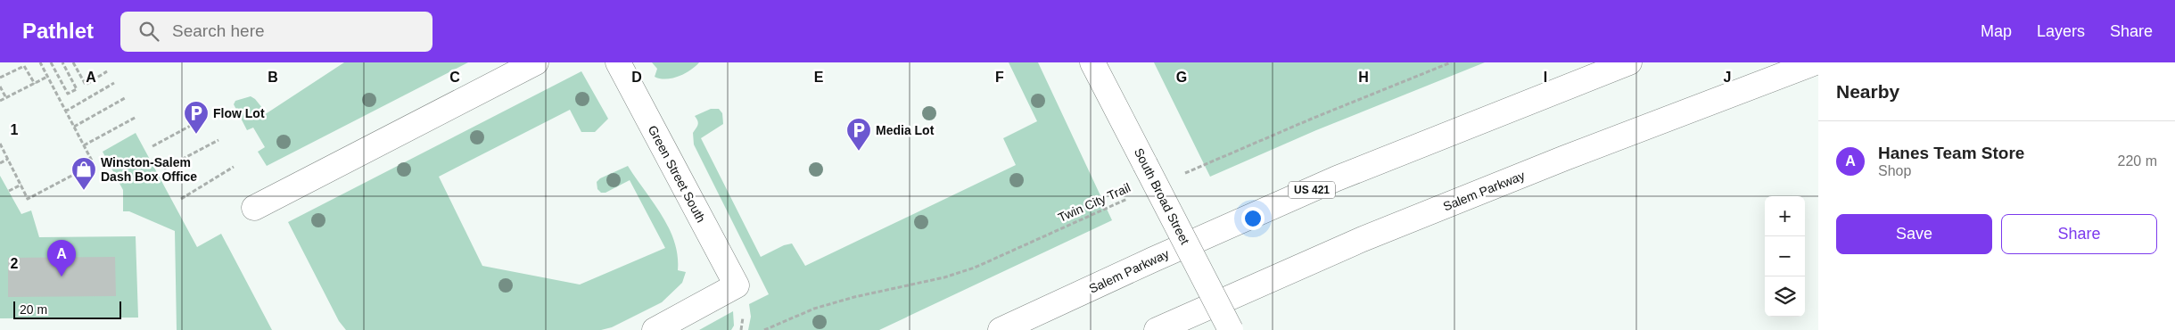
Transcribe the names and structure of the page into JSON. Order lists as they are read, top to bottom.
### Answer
{
  "streets": {
    "main road": [
      "Green Street South",
      "US 421",
      "Salem Parkway",
      "South Broad Street"
    ],
    "path": ["Twin City Trail"]
  },
  "places": {
    "parking": ["Flow Lot", "Media Lot"],
    "shop": ["Winston-Salem Dash Box Office"]
  },
  "scale_bar": "20 m",
  "page": {
    "header": "Pathlet",
    "search": "Search here",
    "nav": ["Map", "Layers", "Share"],
    "heading": "Nearby",
    "list": [
      {
        "mark": "A",
        "name": "Hanes Team Store",
        "note": "Shop",
        "value": "220 m"
      }
    ],
    "map_buttons": ["+", "−"],
    "buttons": ["Save", "Share"],
    "pins": "A",
    "scale": "20 m"
  },
  "grid": {
    "columns": [
      "A",
      "B",
      "C",
      "D",
      "E",
      "F",
      "G",
      "H",
      "I",
      "J"
    ],
    "rows": ["1", "2"]
  }
}
